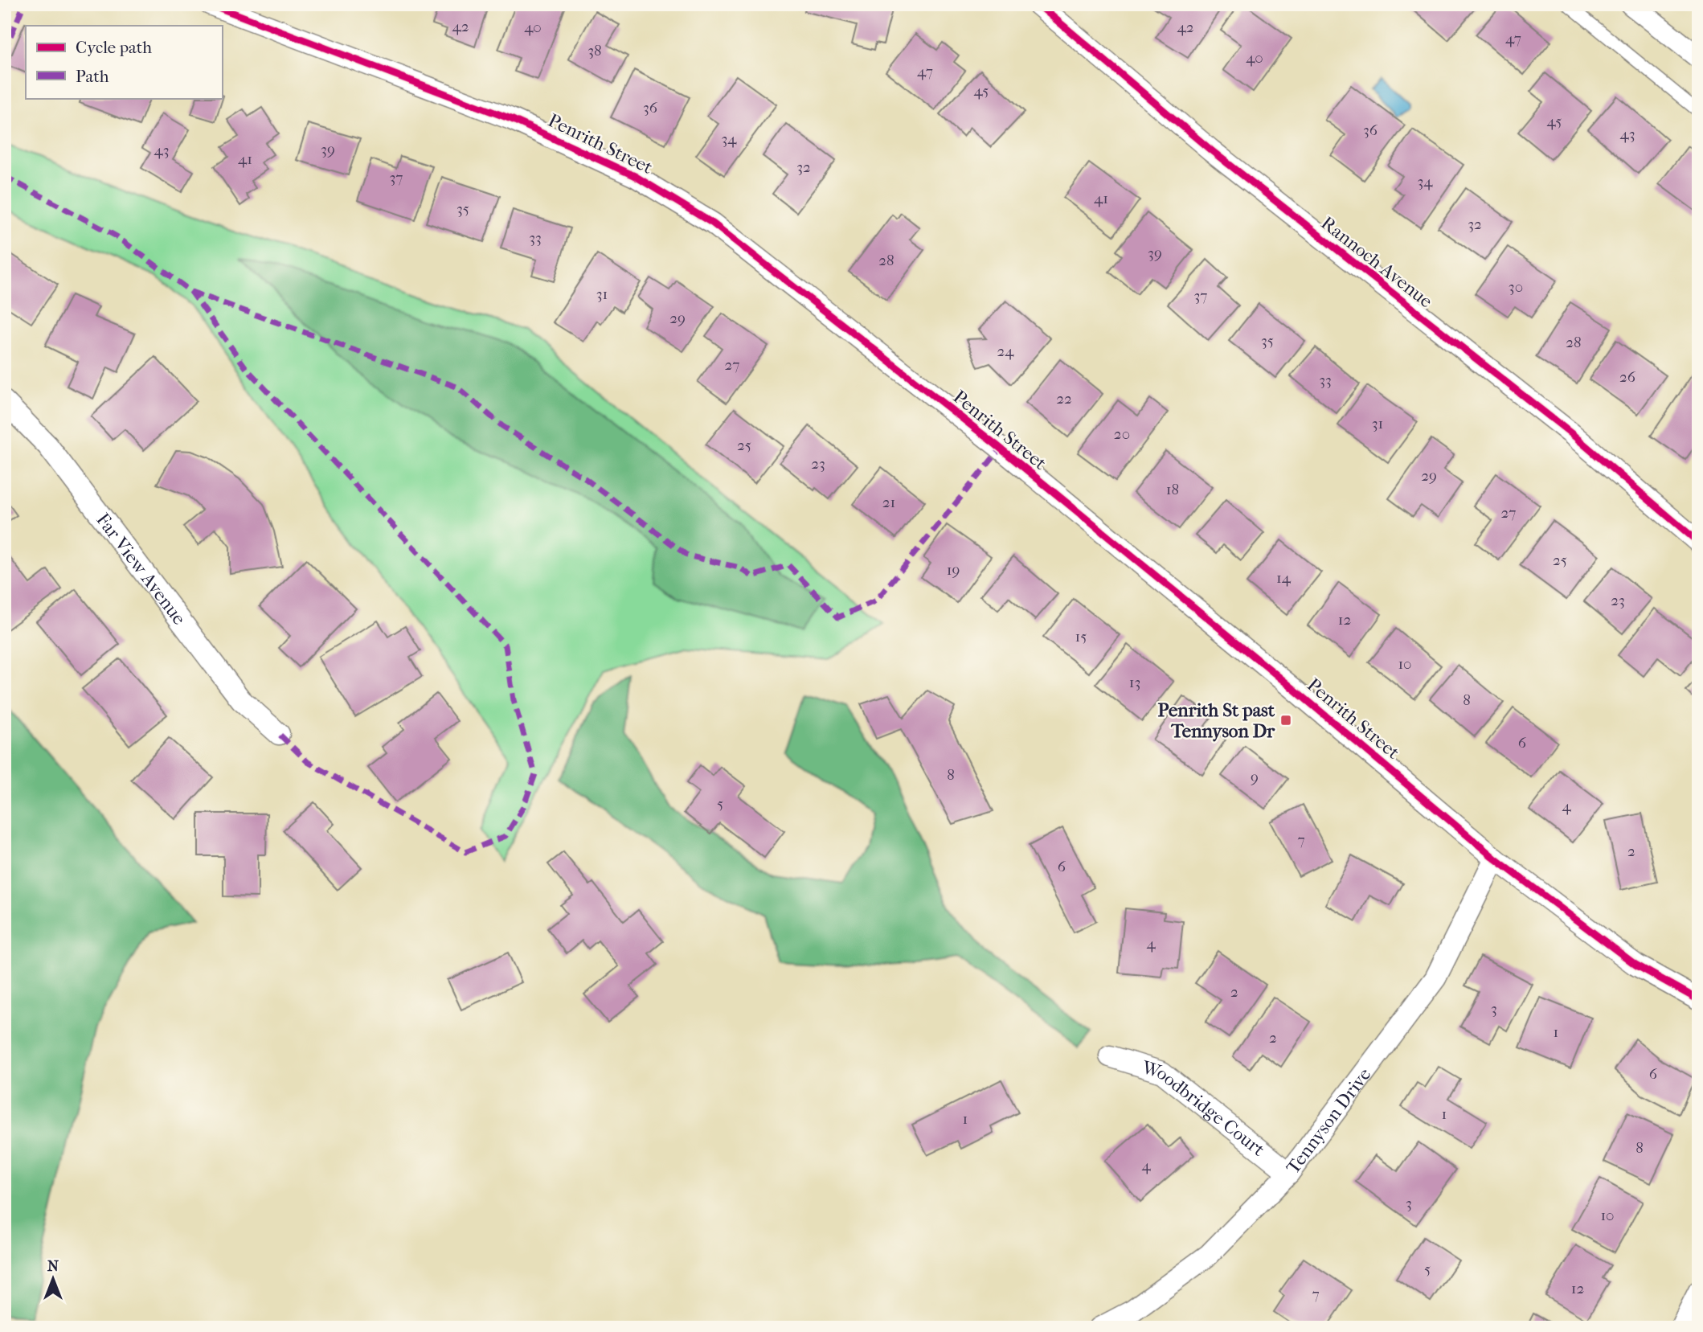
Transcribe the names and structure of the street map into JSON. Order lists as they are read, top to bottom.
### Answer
{
  "streets": {
    "street": [
      "Penrith Street",
      "Rannoch Avenue",
      "Far View Avenue",
      "Woodbridge Court",
      "Tennyson Drive"
    ]
  },
  "crossings": [
    ["Penrith Street", "Tennyson Drive"],
    ["Woodbridge Court", "Tennyson Drive"]
  ],
  "places": {
    "transit": ["Penrith St past Tennyson Dr"]
  },
  "house_numbers": [
    "42",
    "40",
    "42",
    "47",
    "38",
    "40",
    "47",
    "45",
    "36",
    "45",
    "36",
    "43",
    "34",
    "39",
    "43",
    "41",
    "32",
    "37",
    "34",
    "41",
    "35",
    "32",
    "33",
    "39",
    "28",
    "30",
    "31",
    "37",
    "29",
    "35",
    "28",
    "24",
    "27",
    "26",
    "33",
    "22",
    "31",
    "20",
    "25",
    "23",
    "29",
    "18",
    "21",
    "27",
    "25",
    "19",
    "14",
    "23",
    "12",
    "15",
    "10",
    "13",
    "8",
    "6",
    "8",
    "9",
    "5",
    "4",
    "7",
    "2",
    "6",
    "4",
    "2",
    "3",
    "1",
    "2",
    "6",
    "1",
    "1",
    "8",
    "4",
    "3",
    "10",
    "5",
    "12",
    "7"
  ],
  "legend": ["Cycle path", "Path"],
  "north": "top"
}
